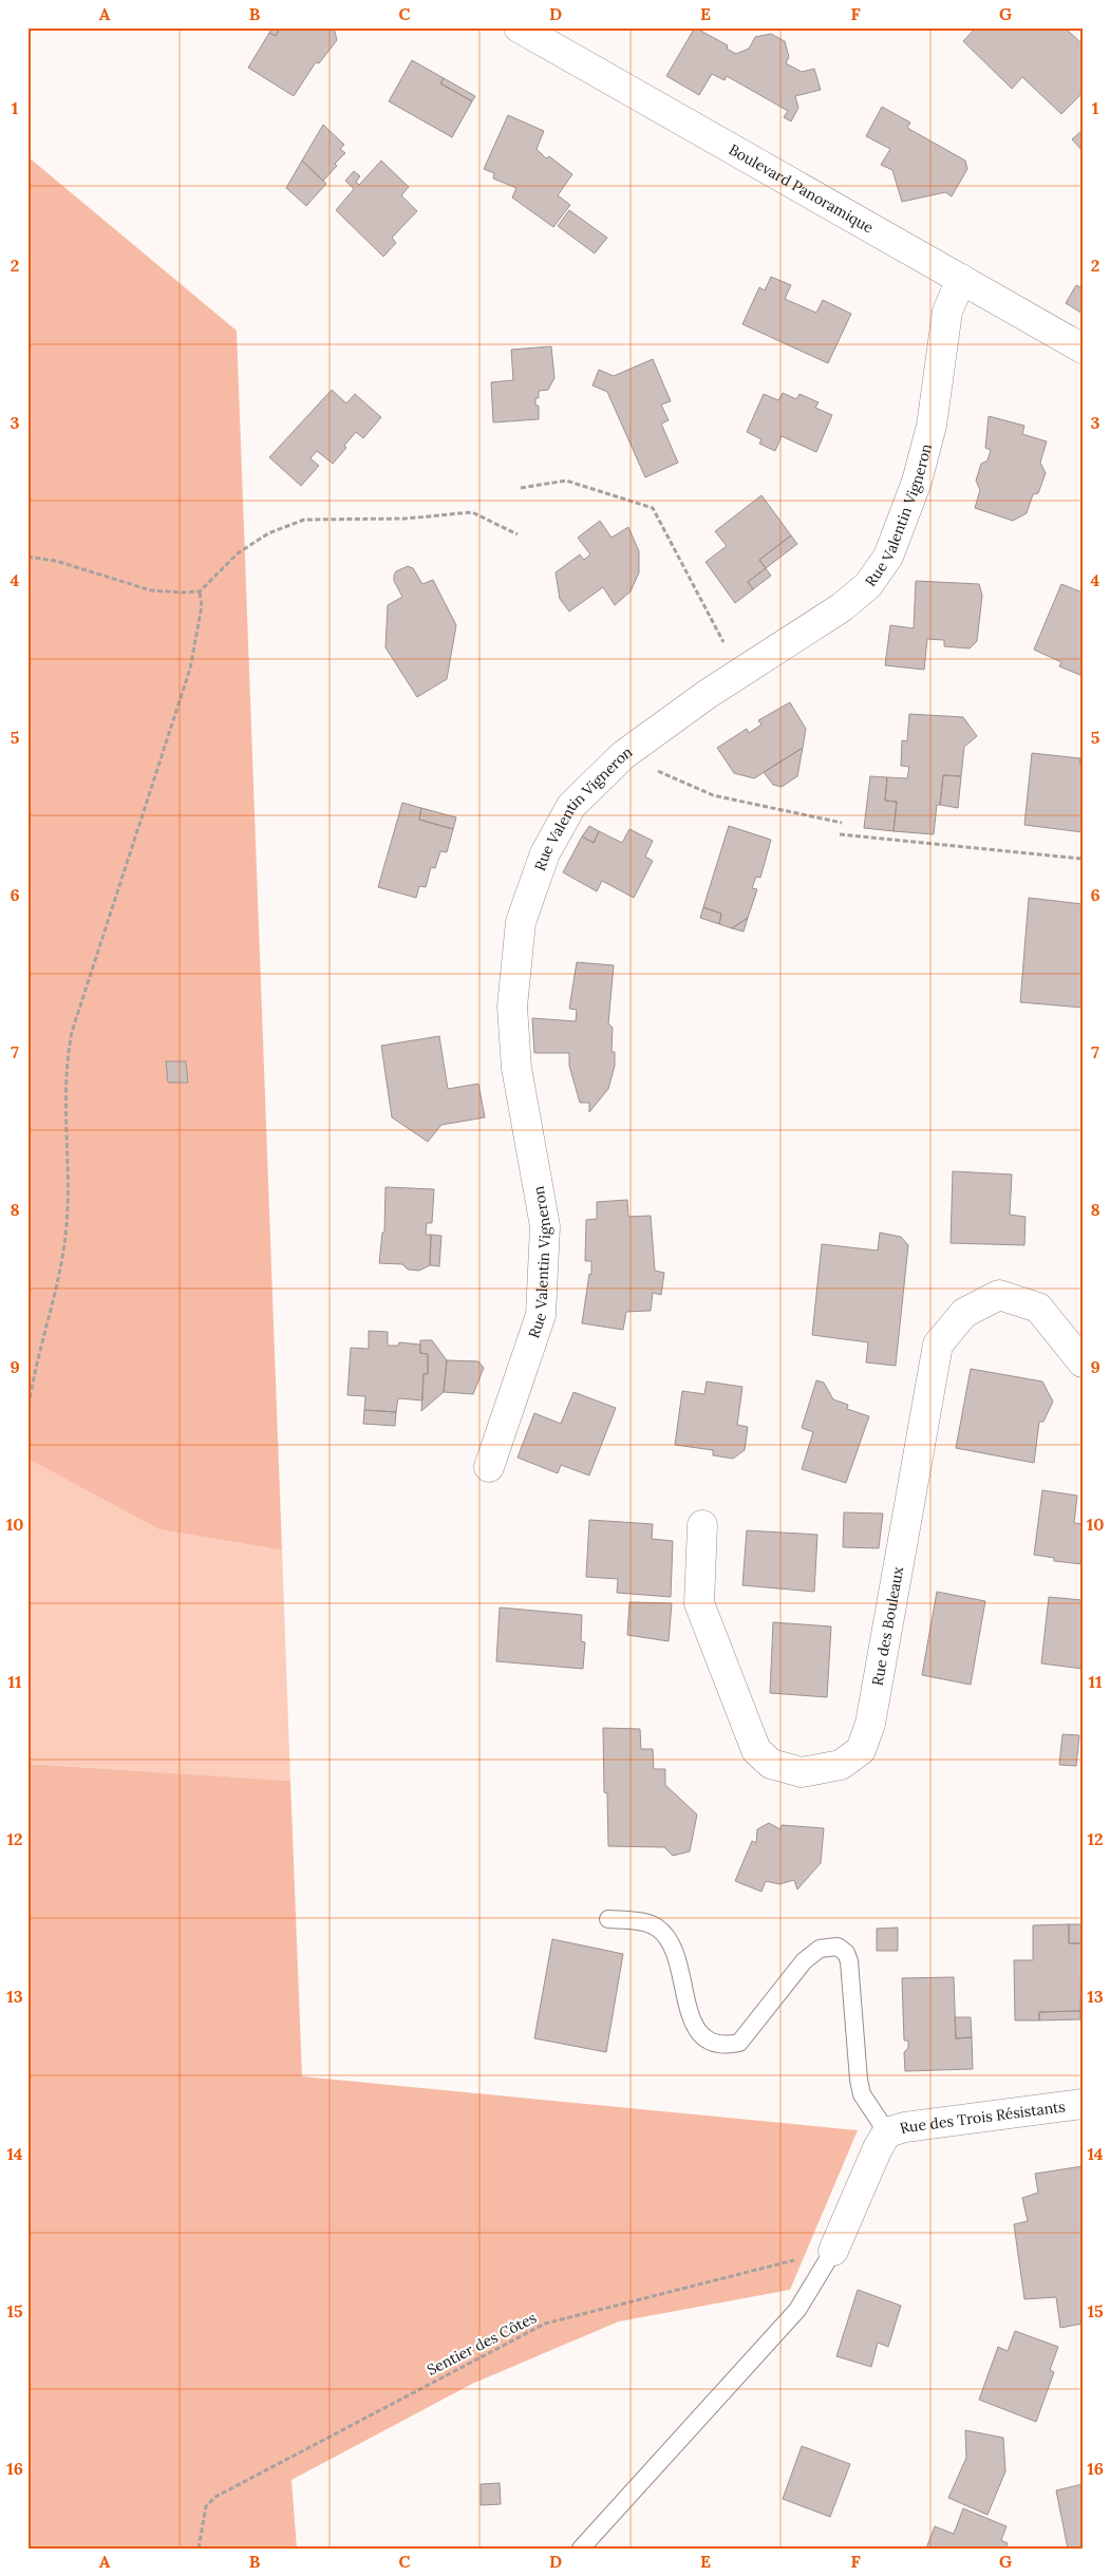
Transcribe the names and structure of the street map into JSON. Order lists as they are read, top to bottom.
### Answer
{
  "streets": {
    "street": [
      "Boulevard Panoramique",
      "Rue Valentin Vigneron",
      "Rue des Bouleaux",
      "Rue des Trois Résistants"
    ],
    "path": ["Sentier des Côtes"]
  },
  "crossings": [
    ["Boulevard Panoramique", "Rue Valentin Vigneron"],
    ["Rue des Trois Résistants", "Sentier des Côtes"]
  ],
  "grid": {
    "columns": [
      "A",
      "B",
      "C",
      "D",
      "E",
      "F",
      "G"
    ],
    "rows": [
      "1",
      "2",
      "3",
      "4",
      "5",
      "6",
      "7",
      "8",
      "9",
      "10",
      "11",
      "12",
      "13",
      "14",
      "15",
      "16"
    ]
  }
}
